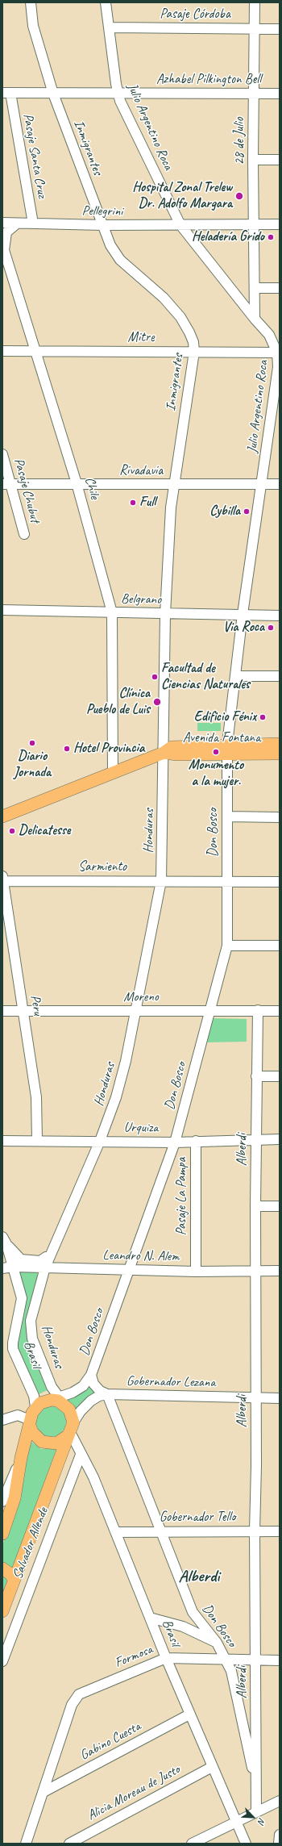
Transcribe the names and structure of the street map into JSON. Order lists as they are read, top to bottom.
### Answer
{
  "streets": {
    "main road": ["Avenida Fontana", "Salvador Allende"],
    "street": [
      "Pasaje Córdoba",
      "Azhabel Pilkington Bell",
      "Julio Argentino Roca",
      "28 de Julio",
      "Inmigrantes",
      "Pasaje Santa Cruz",
      "Pellegrini",
      "Mitre",
      "Rivadavia",
      "Chile",
      "Pasaje Chubut",
      "Belgrano",
      "Honduras",
      "Don Bosco",
      "Sarmiento",
      "Moreno",
      "Peru",
      "Urquiza",
      "Alberdi",
      "Pasaje La Pampa",
      "Leandro N. Alem",
      "Brasil",
      "Gobernador Lezana",
      "Gobernador Tello",
      "Formosa",
      "Gabino Cuesta",
      "Alicia Moreau de Justo"
    ]
  },
  "crossings": [
    ["Pasaje Córdoba", "Julio Argentino Roca"],
    ["Pasaje Córdoba", "28 de Julio"],
    ["Azhabel Pilkington Bell", "Julio Argentino Roca"],
    ["Azhabel Pilkington Bell", "28 de Julio"],
    ["Azhabel Pilkington Bell", "Inmigrantes"],
    ["Azhabel Pilkington Bell", "Pasaje Santa Cruz"],
    ["Julio Argentino Roca", "28 de Julio"],
    ["Julio Argentino Roca", "Pellegrini"],
    ["Julio Argentino Roca", "Mitre"],
    ["Julio Argentino Roca", "Rivadavia"],
    ["Julio Argentino Roca", "Belgrano"],
    ["Julio Argentino Roca", "Avenida Fontana"],
    ["Julio Argentino Roca", "Don Bosco"],
    ["28 de Julio", "Pellegrini"],
    ["Inmigrantes", "Pellegrini"],
    ["Inmigrantes", "Mitre"],
    ["Inmigrantes", "Rivadavia"],
    ["Inmigrantes", "Belgrano"],
    ["Inmigrantes", "Avenida Fontana"],
    ["Inmigrantes", "Honduras"],
    ["Pasaje Santa Cruz", "Pellegrini"],
    ["Pellegrini", "Chile"],
    ["Mitre", "Chile"],
    ["Rivadavia", "Chile"],
    ["Rivadavia", "Pasaje Chubut"],
    ["Chile", "Belgrano"],
    ["Chile", "Avenida Fontana"],
    ["Avenida Fontana", "Honduras"],
    ["Avenida Fontana", "Don Bosco"],
    ["Honduras", "Don Bosco"],
    ["Honduras", "Sarmiento"],
    ["Honduras", "Moreno"],
    ["Honduras", "Urquiza"],
    ["Honduras", "Leandro N. Alem"],
    ["Honduras", "Brasil"],
    ["Honduras", "Gobernador Lezana"],
    ["Honduras", "Salvador Allende"],
    ["Don Bosco", "Sarmiento"],
    ["Don Bosco", "Moreno"],
    ["Don Bosco", "Urquiza"],
    ["Don Bosco", "Alberdi"],
    ["Don Bosco", "Leandro N. Alem"],
    ["Don Bosco", "Brasil"],
    ["Don Bosco", "Gobernador Lezana"],
    ["Don Bosco", "Gobernador Tello"],
    ["Don Bosco", "Salvador Allende"],
    ["Don Bosco", "Formosa"],
    ["Sarmiento", "Peru"],
    ["Moreno", "Peru"],
    ["Moreno", "Alberdi"],
    ["Peru", "Urquiza"],
    ["Urquiza", "Alberdi"],
    ["Urquiza", "Pasaje La Pampa"],
    ["Alberdi", "Leandro N. Alem"],
    ["Alberdi", "Gobernador Lezana"],
    ["Alberdi", "Gobernador Tello"],
    ["Alberdi", "Formosa"],
    ["Pasaje La Pampa", "Leandro N. Alem"],
    ["Leandro N. Alem", "Brasil"],
    ["Brasil", "Gobernador Lezana"],
    ["Brasil", "Gobernador Tello"],
    ["Brasil", "Salvador Allende"],
    ["Brasil", "Formosa"],
    ["Brasil", "Gabino Cuesta"],
    ["Brasil", "Alicia Moreau de Justo"],
    ["Gobernador Lezana", "Salvador Allende"],
    ["Formosa", "Gabino Cuesta"]
  ],
  "districts": ["Alberdi"],
  "places": [
    "Hospital Zonal Trelew Dr. Adolfo Margara",
    "Heladería Grido",
    "Full",
    "Cybilla",
    "Via Roca",
    "Facultad de Ciencias Naturales",
    "Clínica Pueblo de Luis",
    "Edificio Fénix",
    "Diario Jornada",
    "Hotel Provincia",
    "Monumento a la mujer.",
    "Delicatesse"
  ],
  "north": "bottom right"
}
